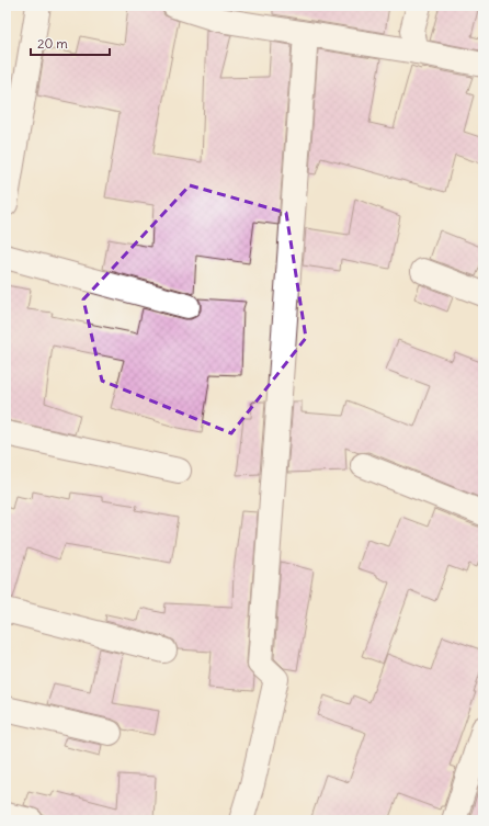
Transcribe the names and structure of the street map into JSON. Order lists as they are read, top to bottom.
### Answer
{
  "scale_bar": "20 m"
}
